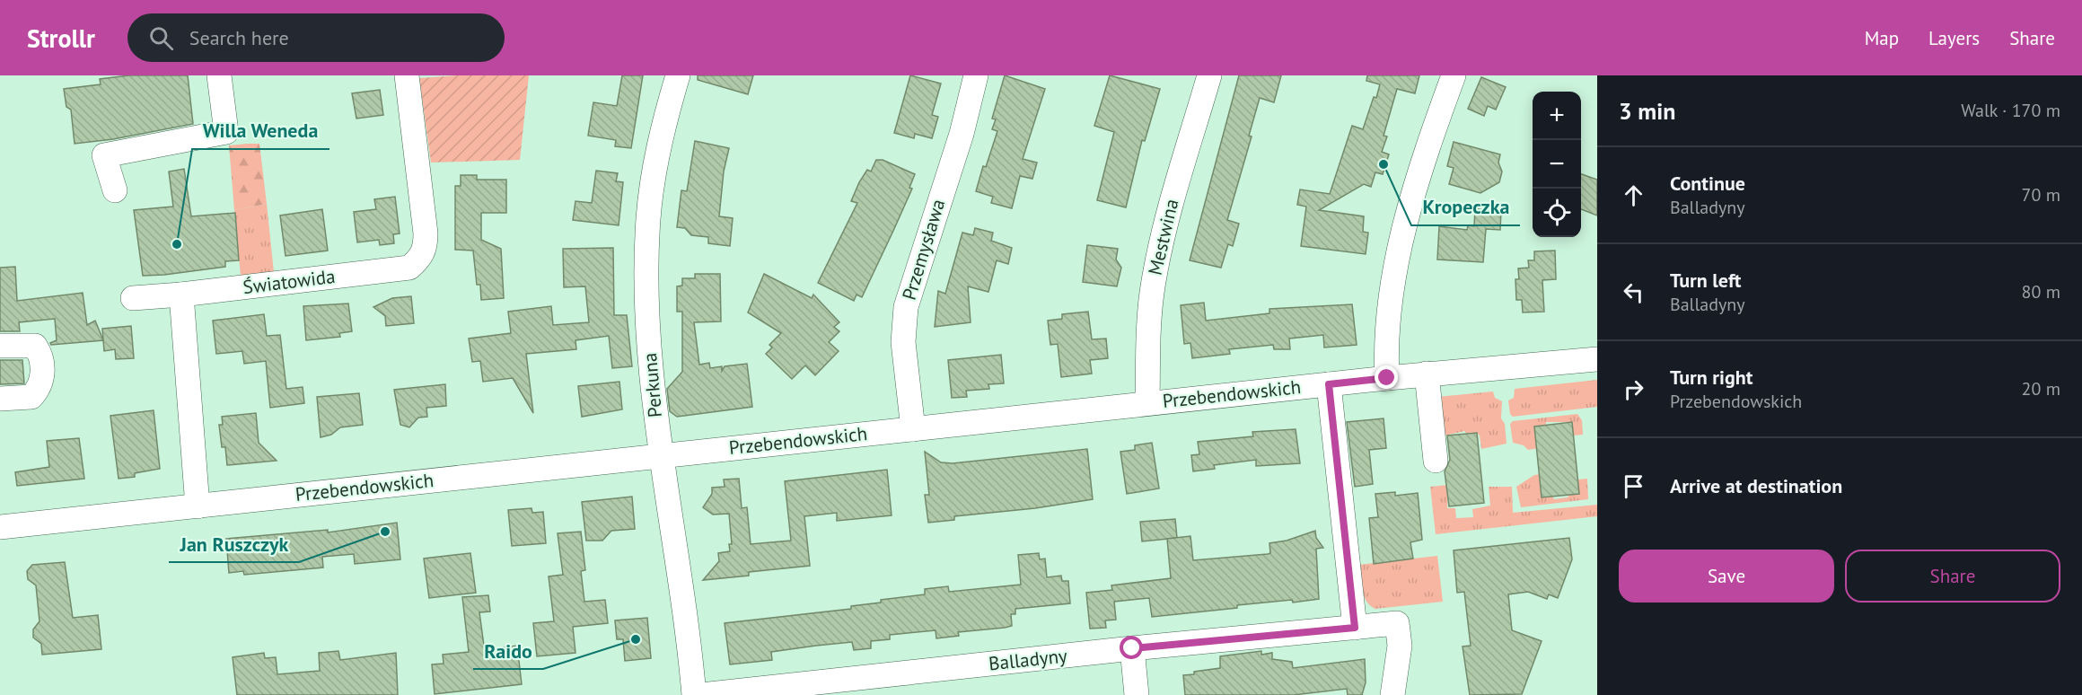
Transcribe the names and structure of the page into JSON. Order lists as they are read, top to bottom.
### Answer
{
  "streets": {
    "street": [
      "Mestwina",
      "Przemysława",
      "Światowida",
      "Perkuna",
      "Przebendowskich",
      "Balladyny"
    ]
  },
  "crossings": [
    ["Mestwina", "Przebendowskich"],
    ["Przemysława", "Przebendowskich"],
    ["Perkuna", "Przebendowskich"]
  ],
  "places": [
    "Kropeczka",
    "Willa Weneda",
    "Jan Ruszczyk",
    "Raido"
  ],
  "page": {
    "header": "Strollr",
    "search": "Search here",
    "nav": ["Map", "Layers", "Share"],
    "heading": ["3 min", "Walk · 170 m"],
    "map_buttons": ["+", "−"],
    "list": [
      ["Continue", "Balladyny", "70 m"],
      ["Turn left", "Balladyny", "80 m"],
      ["Turn right", "Przebendowskich", "20 m"],
      "Arrive at destination"
    ],
    "buttons": ["Save", "Share"]
  }
}
